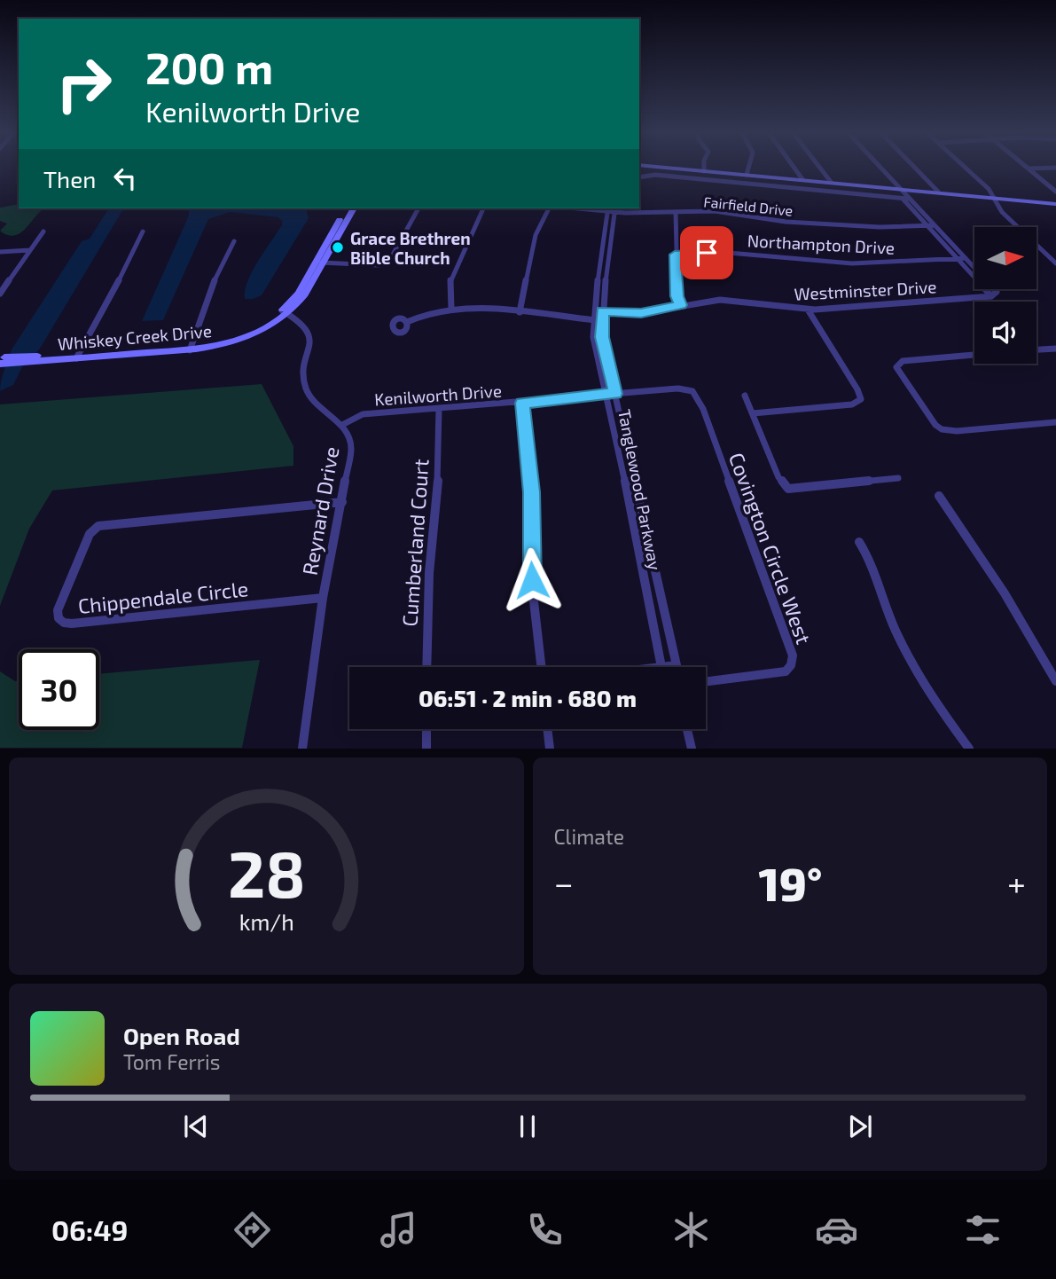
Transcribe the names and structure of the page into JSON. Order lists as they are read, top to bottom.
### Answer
{
  "streets": {
    "street": [
      "Fairfield Drive",
      "Northampton Drive",
      "Westminster Drive",
      "Whiskey Creek Drive",
      "Kenilworth Drive",
      "Tanglewood Parkway",
      "Reynard Drive",
      "Cumberland Court",
      "Covington Circle West",
      "Chippendale Circle"
    ]
  },
  "crossings": [
    ["Fairfield Drive", "Tanglewood Parkway"],
    ["Westminster Drive", "Tanglewood Parkway"],
    ["Whiskey Creek Drive", "Reynard Drive"],
    ["Kenilworth Drive", "Tanglewood Parkway"],
    ["Kenilworth Drive", "Reynard Drive"],
    ["Kenilworth Drive", "Cumberland Court"],
    ["Kenilworth Drive", "Covington Circle West"],
    ["Reynard Drive", "Chippendale Circle"]
  ],
  "places": ["Grace Brethren Bible Church"],
  "north": "right",
  "page": {
    "turn": ["200 m", "Kenilworth Drive"],
    "then": "Then",
    "limit": "30",
    "trip": "06:51 · 2 min · 680 m",
    "tile": "Climate",
    "heat": ["−", "19°", "+"],
    "song": ["Open Road", "Tom Ferris"],
    "tabs": "06:49",
    "gauge": ["28", "km/h"]
  }
}
